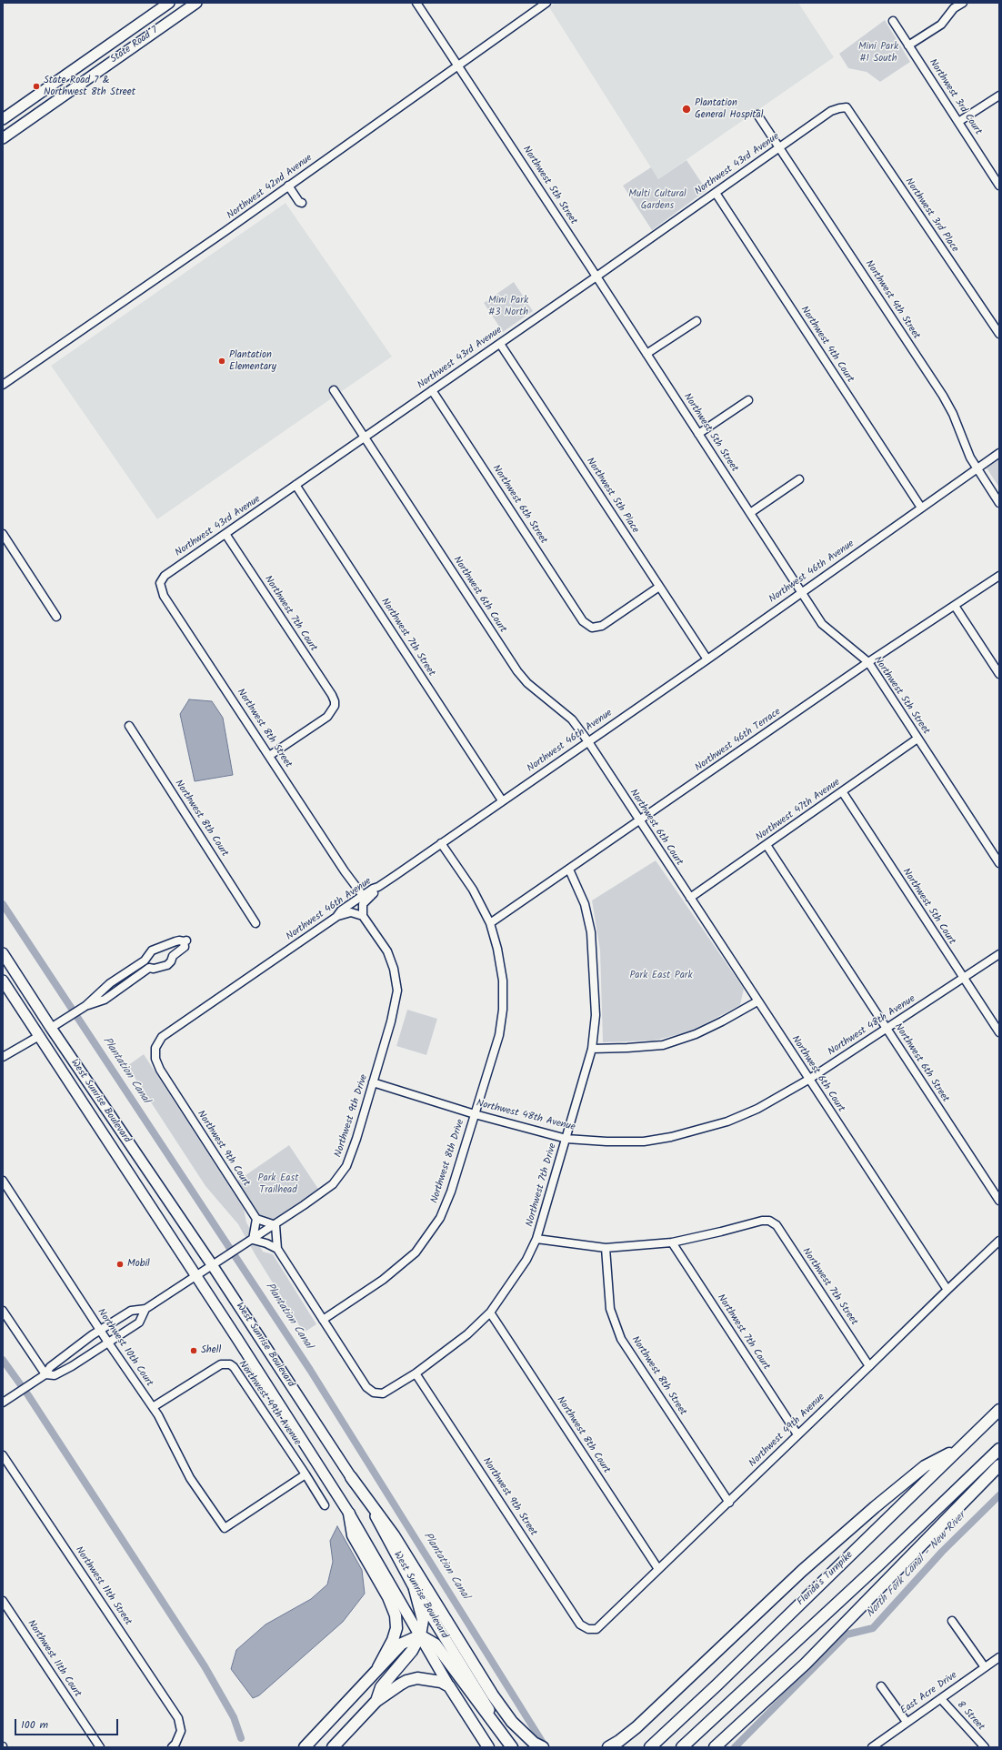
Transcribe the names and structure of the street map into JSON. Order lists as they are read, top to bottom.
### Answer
{
  "streets": {
    "highway": ["West Sunrise Boulevard", "Florida's Turnpike"],
    "main road": ["State Road 7"],
    "street": [
      "Northwest 3rd Court",
      "Northwest 43rd Avenue",
      "Northwest 5th Street",
      "Northwest 42nd Avenue",
      "Northwest 3rd Place",
      "Northwest 4th Street",
      "Northwest 4th Court",
      "Northwest 5th Place",
      "Northwest 6th Street",
      "Northwest 46th Avenue",
      "Northwest 6th Court",
      "Northwest 7th Court",
      "Northwest 7th Street",
      "Northwest 8th Street",
      "Northwest 46th Terrace",
      "Northwest 47th Avenue",
      "Northwest 8th Court",
      "Northwest 5th Court",
      "Northwest 48th Avenue",
      "Northwest 9th Drive",
      "Northwest 9th Court",
      "Northwest 8th Drive",
      "Northwest 7th Drive",
      "Northwest 10th Court",
      "Northwest 49th Avenue",
      "Northwest 9th Street",
      "Northwest 11th Street",
      "Northwest 11th Court",
      "East Acre Drive",
      "8 Street"
    ]
  },
  "crossings": [
    ["Northwest 43rd Avenue", "Northwest 5th Street"],
    ["Northwest 43rd Avenue", "Northwest 3rd Place"],
    ["Northwest 43rd Avenue", "Northwest 4th Street"],
    ["Northwest 43rd Avenue", "Northwest 4th Court"],
    ["Northwest 43rd Avenue", "Northwest 5th Place"],
    ["Northwest 43rd Avenue", "Northwest 6th Street"],
    ["Northwest 43rd Avenue", "Northwest 6th Court"],
    ["Northwest 43rd Avenue", "Northwest 7th Court"],
    ["Northwest 43rd Avenue", "Northwest 7th Street"],
    ["Northwest 43rd Avenue", "Northwest 8th Street"],
    ["Northwest 5th Street", "Northwest 42nd Avenue"],
    ["Northwest 5th Street", "Northwest 46th Avenue"],
    ["Northwest 5th Street", "Northwest 46th Terrace"],
    ["Northwest 5th Street", "Northwest 47th Avenue"],
    ["Northwest 4th Street", "Northwest 46th Avenue"],
    ["Northwest 4th Court", "Northwest 46th Avenue"],
    ["Northwest 5th Place", "Northwest 6th Street"],
    ["Northwest 5th Place", "Northwest 46th Avenue"],
    ["Northwest 6th Street", "Northwest 47th Avenue"],
    ["Northwest 6th Street", "Northwest 48th Avenue"],
    ["Northwest 46th Avenue", "Northwest 6th Court"],
    ["Northwest 46th Avenue", "Northwest 7th Street"],
    ["Northwest 46th Avenue", "Northwest 8th Street"],
    ["Northwest 46th Avenue", "Northwest 9th Court"],
    ["Northwest 46th Avenue", "Northwest 8th Drive"],
    ["Northwest 6th Court", "Northwest 46th Terrace"],
    ["Northwest 6th Court", "Northwest 47th Avenue"],
    ["Northwest 6th Court", "Northwest 48th Avenue"],
    ["Northwest 6th Court", "Northwest 49th Avenue"],
    ["Northwest 7th Court", "Northwest 7th Street"],
    ["Northwest 7th Court", "Northwest 8th Street"],
    ["Northwest 7th Court", "Northwest 49th Avenue"],
    ["Northwest 7th Street", "Northwest 49th Avenue"],
    ["Northwest 8th Street", "Northwest 49th Avenue"],
    ["Northwest 46th Terrace", "Northwest 8th Drive"],
    ["Northwest 46th Terrace", "Northwest 7th Drive"],
    ["Northwest 47th Avenue", "Northwest 5th Court"],
    ["Northwest 8th Court", "Northwest 7th Drive"],
    ["Northwest 8th Court", "Northwest 49th Avenue"],
    ["Northwest 5th Court", "Northwest 48th Avenue"],
    ["Northwest 48th Avenue", "Northwest 9th Drive"],
    ["Northwest 48th Avenue", "Northwest 8th Drive"],
    ["Northwest 48th Avenue", "Northwest 7th Drive"],
    ["West Sunrise Boulevard", "Northwest 9th Drive"],
    ["Northwest 8th Drive", "Northwest 7th Drive"],
    ["Northwest 7th Drive", "Northwest 9th Street"],
    ["Northwest 10th Court", "Northwest 49th Avenue"],
    ["Northwest 49th Avenue", "Northwest 9th Street"],
    ["East Acre Drive", "8 Street"]
  ],
  "water": ["Plantation Canal", "North Fork Canal - New River"],
  "parks": [
    "Mini Park #1 South",
    "Multi Cultural Gardens",
    "Mini Park #3 North",
    "Park East Park",
    "Park East Trailhead"
  ],
  "places": [
    "State Road 7 & Northwest 8th Street",
    "Plantation General Hospital",
    "Plantation Elementary",
    "Mobil",
    "Shell"
  ],
  "scale_bar": "100 m"
}
